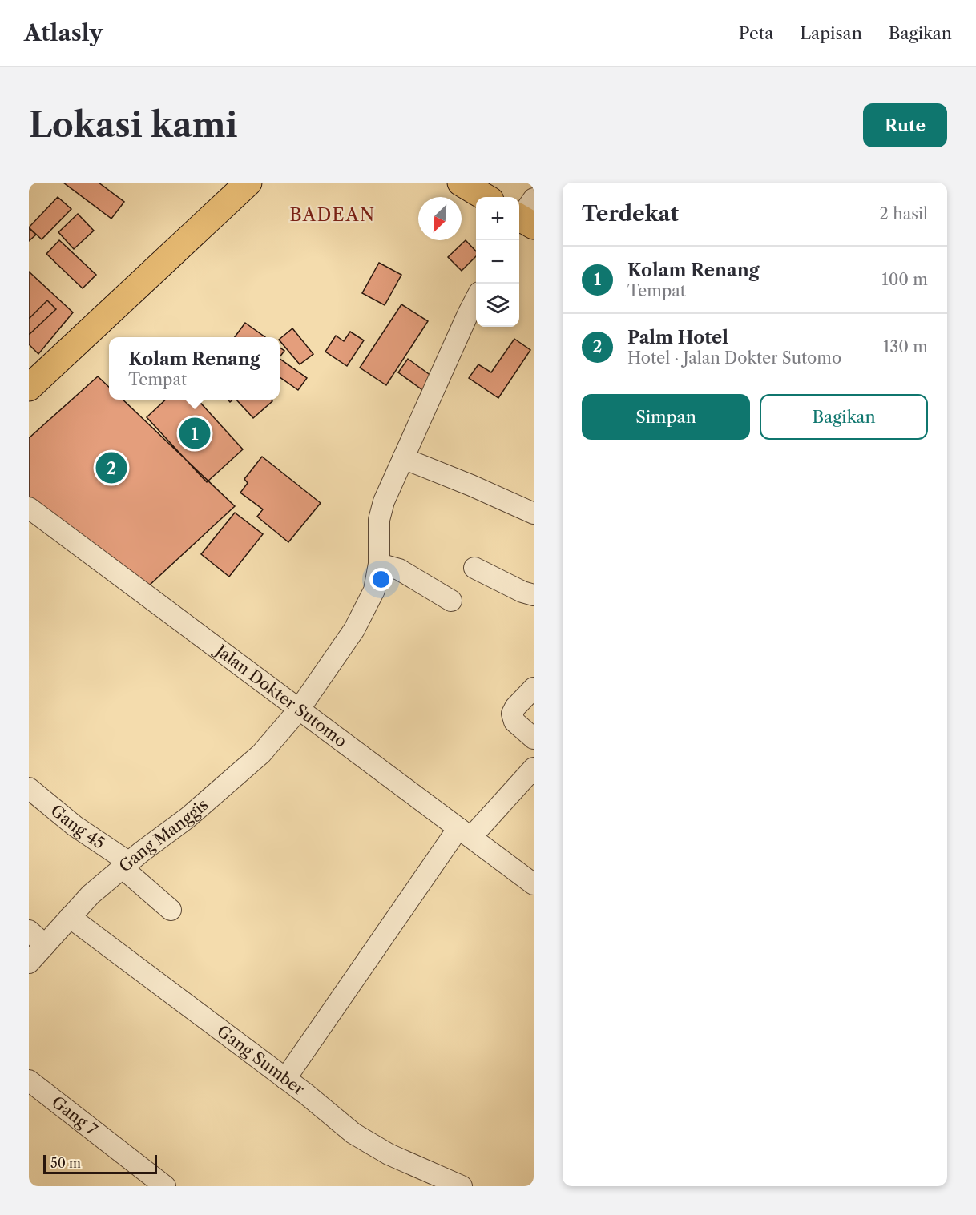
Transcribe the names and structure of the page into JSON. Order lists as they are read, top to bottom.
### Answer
{
  "streets": {
    "street": [
      "Jalan Dokter Sutomo",
      "Gang 45",
      "Gang Manggis",
      "Gang Sumber",
      "Gang 7"
    ]
  },
  "crossings": [
    ["Jalan Dokter Sutomo", "Gang Manggis"],
    ["Gang 45", "Gang Manggis"],
    ["Gang Manggis", "Gang Sumber"]
  ],
  "districts": ["BADEAN"],
  "scale_bar": "50 m",
  "north": "bottom left",
  "page": {
    "header": "Atlasly",
    "nav": ["Peta", "Lapisan", "Bagikan"],
    "buttons": [
      "Rute",
      ["Simpan", "Bagikan"]
    ],
    "title": "Lokasi kami",
    "heading": ["Terdekat", "2 hasil"],
    "map_buttons": ["+", "−"],
    "list": [
      {
        "mark": "1",
        "name": "Kolam Renang",
        "note": "Tempat",
        "value": "100 m"
      },
      {
        "mark": "2",
        "name": "Palm Hotel",
        "note": "Hotel · Jalan Dokter Sutomo",
        "value": "130 m"
      }
    ],
    "popup": ["Kolam Renang", "Tempat"],
    "pins": ["1", "2"],
    "scale": "50 m"
  }
}
